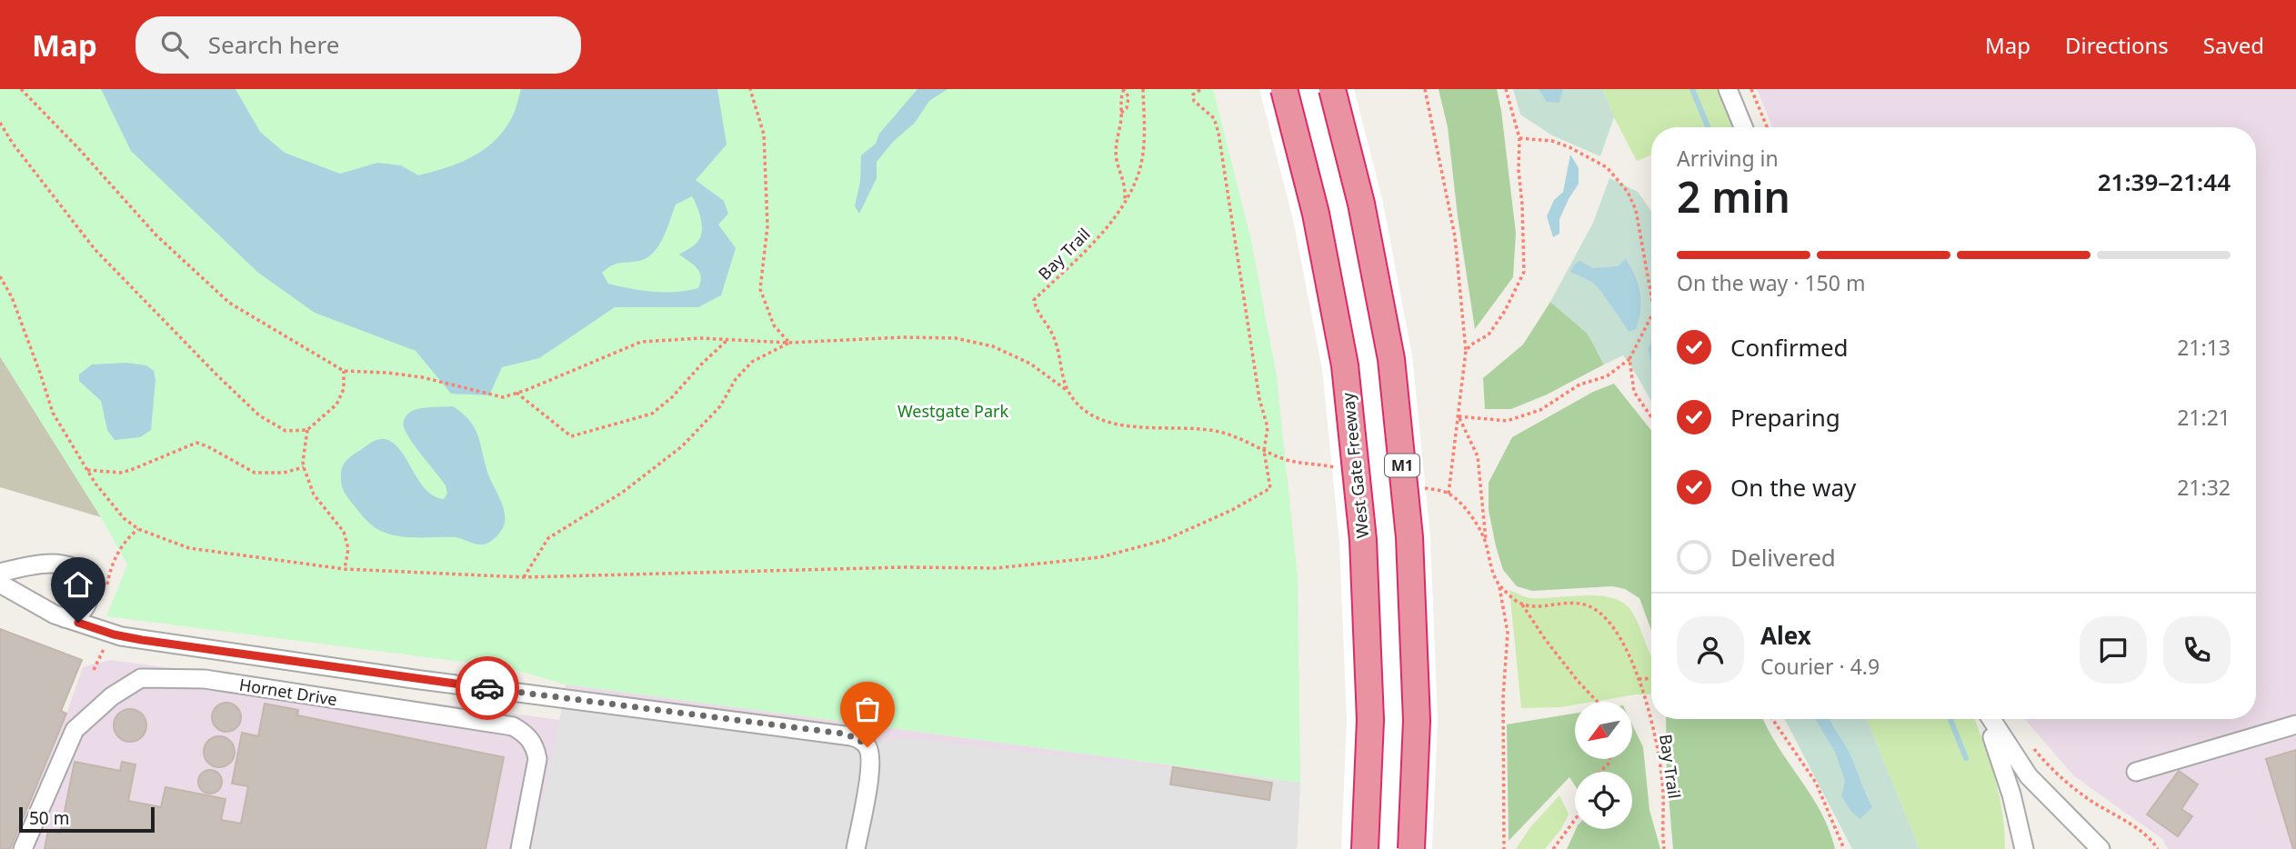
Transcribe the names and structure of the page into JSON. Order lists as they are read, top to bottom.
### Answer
{
  "streets": {
    "highway": ["West Gate Freeway", "M1"],
    "street": ["Hornet Drive"],
    "path": ["Bay Trail"]
  },
  "parks": ["Westgate Park"],
  "scale_bar": "50 m",
  "north": "bottom left",
  "page": {
    "header": "Map",
    "search": "Search here",
    "nav": ["Map", "Directions", "Saved"],
    "heading": ["2 min", "Arriving in", "21:39–21:44"],
    "panel": ["Alex", "Courier · 4.9"],
    "bar": "On the way · 150 m",
    "list": [
      ["Confirmed", "21:13"],
      ["Preparing", "21:21"],
      ["On the way", "21:32"],
      "Delivered"
    ],
    "scale": "50 m"
  }
}
